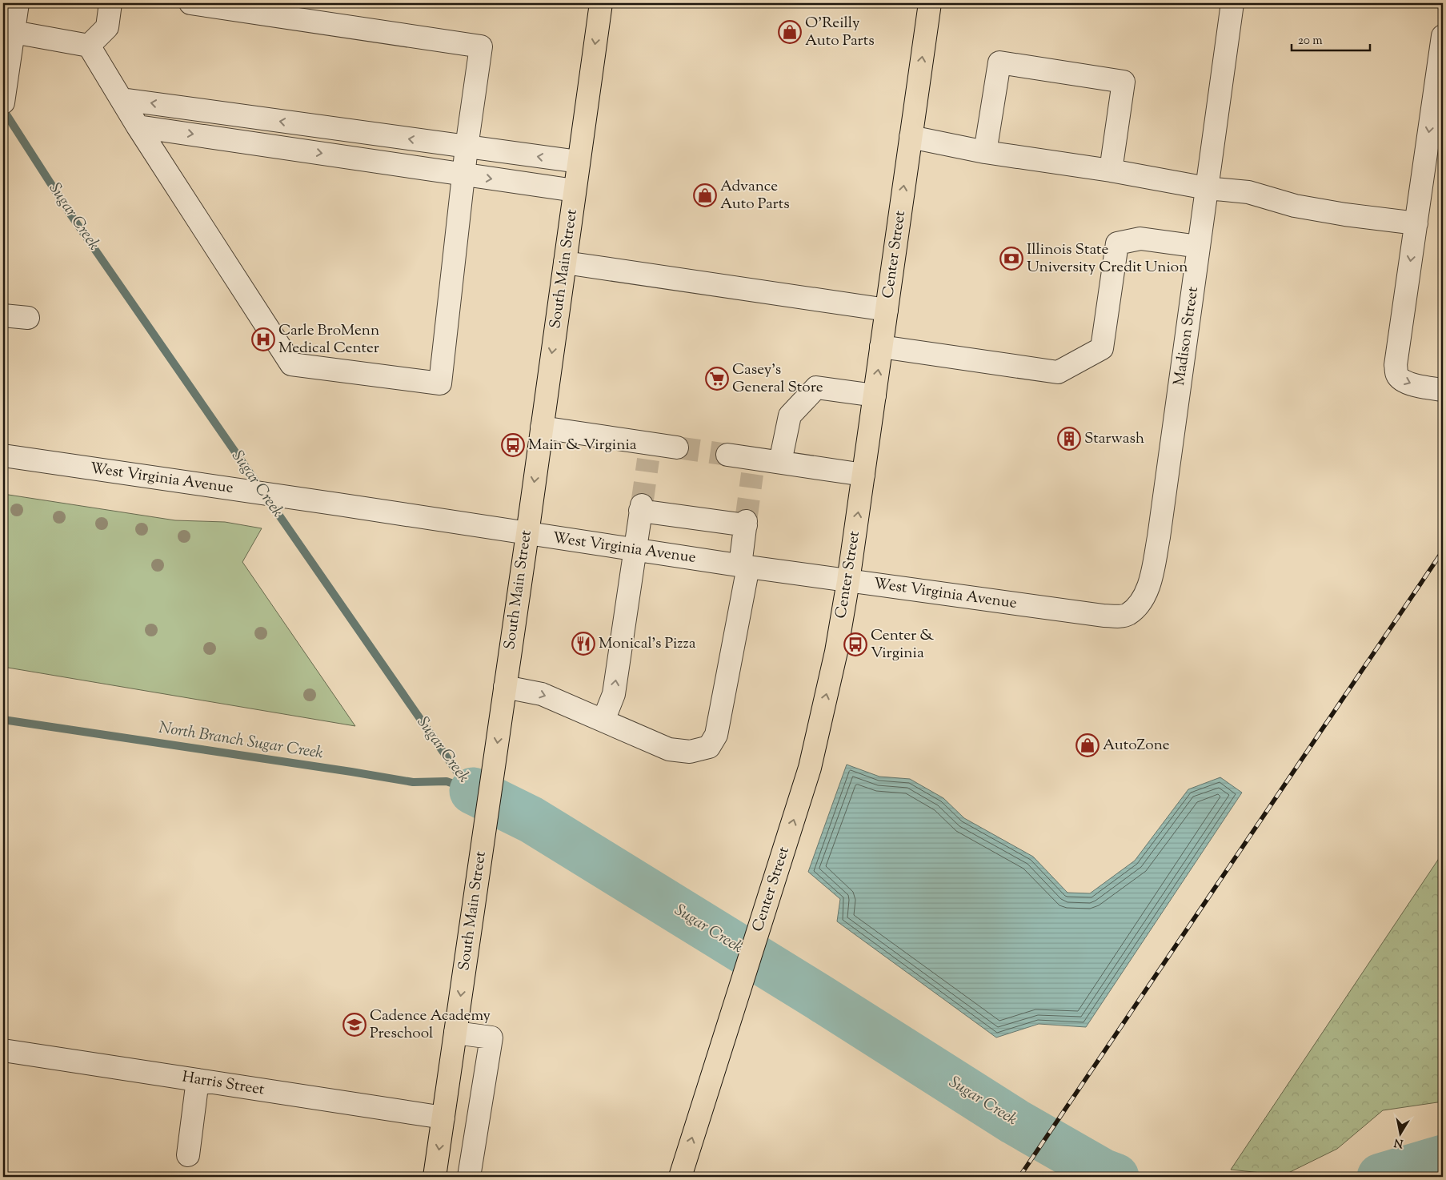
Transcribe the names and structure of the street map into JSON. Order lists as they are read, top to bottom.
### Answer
{
  "streets": {
    "main road": ["Center Street", "South Main Street"],
    "street": ["Madison Street", "West Virginia Avenue", "Harris Street"]
  },
  "crossings": [
    ["Center Street", "West Virginia Avenue"],
    ["South Main Street", "West Virginia Avenue"],
    ["South Main Street", "Harris Street"],
    ["Madison Street", "West Virginia Avenue"]
  ],
  "one_way": ["Center Street", "South Main Street"],
  "water": ["Sugar Creek", "North Branch Sugar Creek"],
  "places": {
    "shop": ["O'Reilly Auto Parts", "Advance Auto Parts", "AutoZone"],
    "bank": ["Illinois State University Credit Union"],
    "hospital": ["Carle BroMenn Medical Center"],
    "supermarket": ["Casey's General Store"],
    "building": ["Starwash"],
    "bus stop": ["Main & Virginia", "Center & Virginia"],
    "restaurant": ["Monical's Pizza"],
    "school or university": ["Cadence Academy Preschool"]
  },
  "scale_bar": "20 m",
  "north": "bottom"
}
